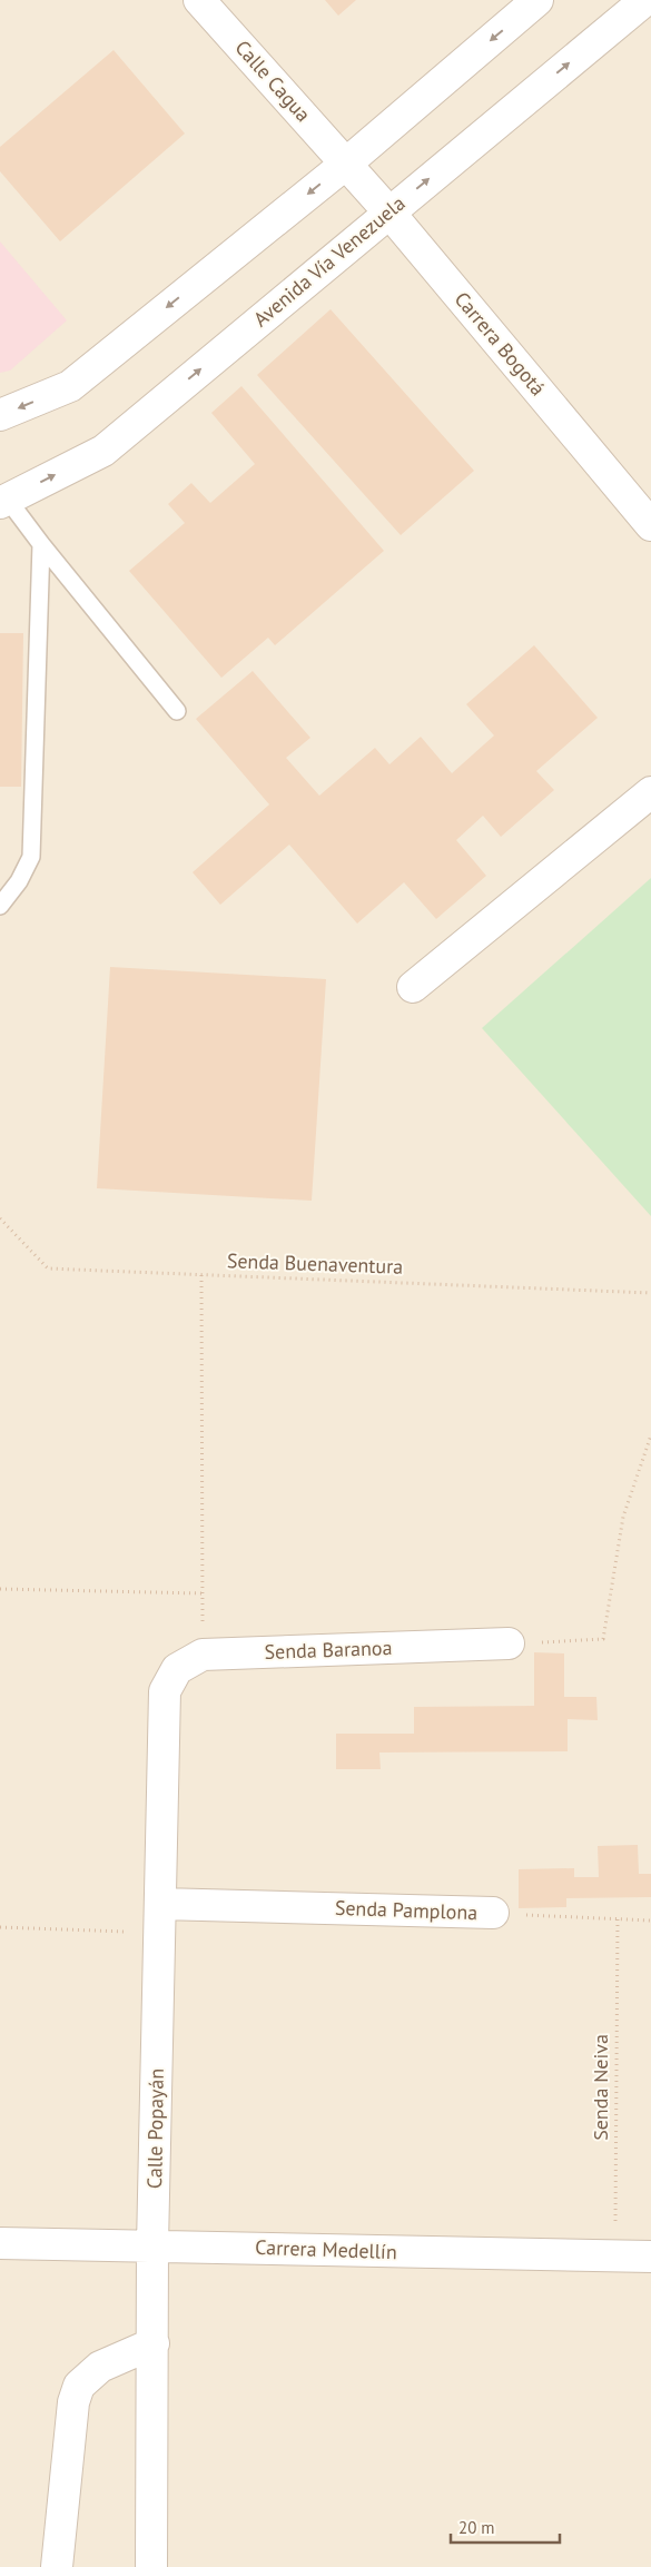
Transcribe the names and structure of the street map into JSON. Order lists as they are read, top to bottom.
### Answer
{
  "streets": {
    "street": [
      "Calle Cagua",
      "Avenida Vía Venezuela",
      "Carrera Bogotá",
      "Senda Baranoa",
      "Senda Pamplona",
      "Calle Popayán",
      "Carrera Medellín"
    ],
    "path": ["Senda Buenaventura", "Senda Neiva"]
  },
  "crossings": [
    ["Calle Cagua", "Carrera Bogotá"],
    ["Avenida Vía Venezuela", "Carrera Bogotá"],
    ["Senda Baranoa", "Calle Popayán"],
    ["Senda Pamplona", "Senda Neiva"],
    ["Senda Pamplona", "Calle Popayán"],
    ["Senda Neiva", "Carrera Medellín"],
    ["Calle Popayán", "Carrera Medellín"]
  ],
  "scale_bar": "20 m"
}
